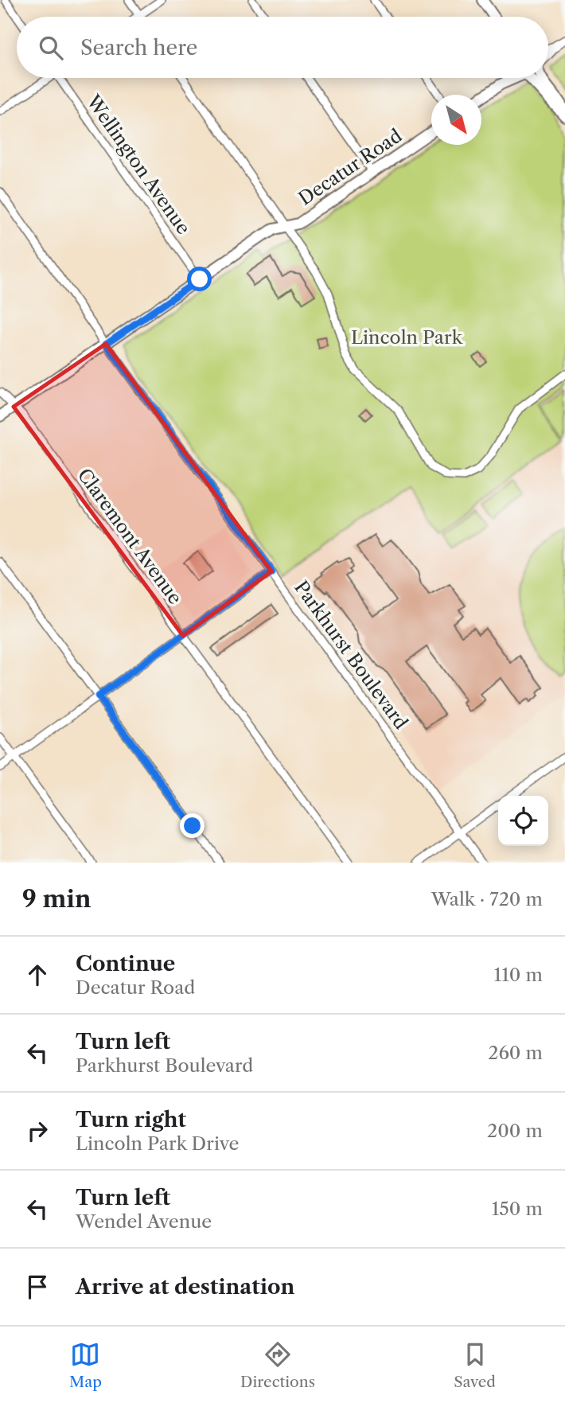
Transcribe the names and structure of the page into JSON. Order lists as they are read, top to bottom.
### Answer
{
  "streets": {
    "street": [
      "Wellington Avenue",
      "Decatur Road",
      "Claremont Avenue",
      "Parkhurst Boulevard"
    ]
  },
  "crossings": [
    ["Wellington Avenue", "Decatur Road"],
    ["Decatur Road", "Claremont Avenue"],
    ["Decatur Road", "Parkhurst Boulevard"]
  ],
  "parks": ["Lincoln Park"],
  "north": "bottom right",
  "page": {
    "search": "Search here",
    "heading": ["9 min", "Walk · 720 m"],
    "list": [
      ["Continue", "Decatur Road", "110 m"],
      ["Turn left", "Parkhurst Boulevard", "260 m"],
      ["Turn right", "Lincoln Park Drive", "200 m"],
      ["Turn left", "Wendel Avenue", "150 m"],
      "Arrive at destination"
    ],
    "nav": ["Map", "Directions", "Saved"]
  }
}
